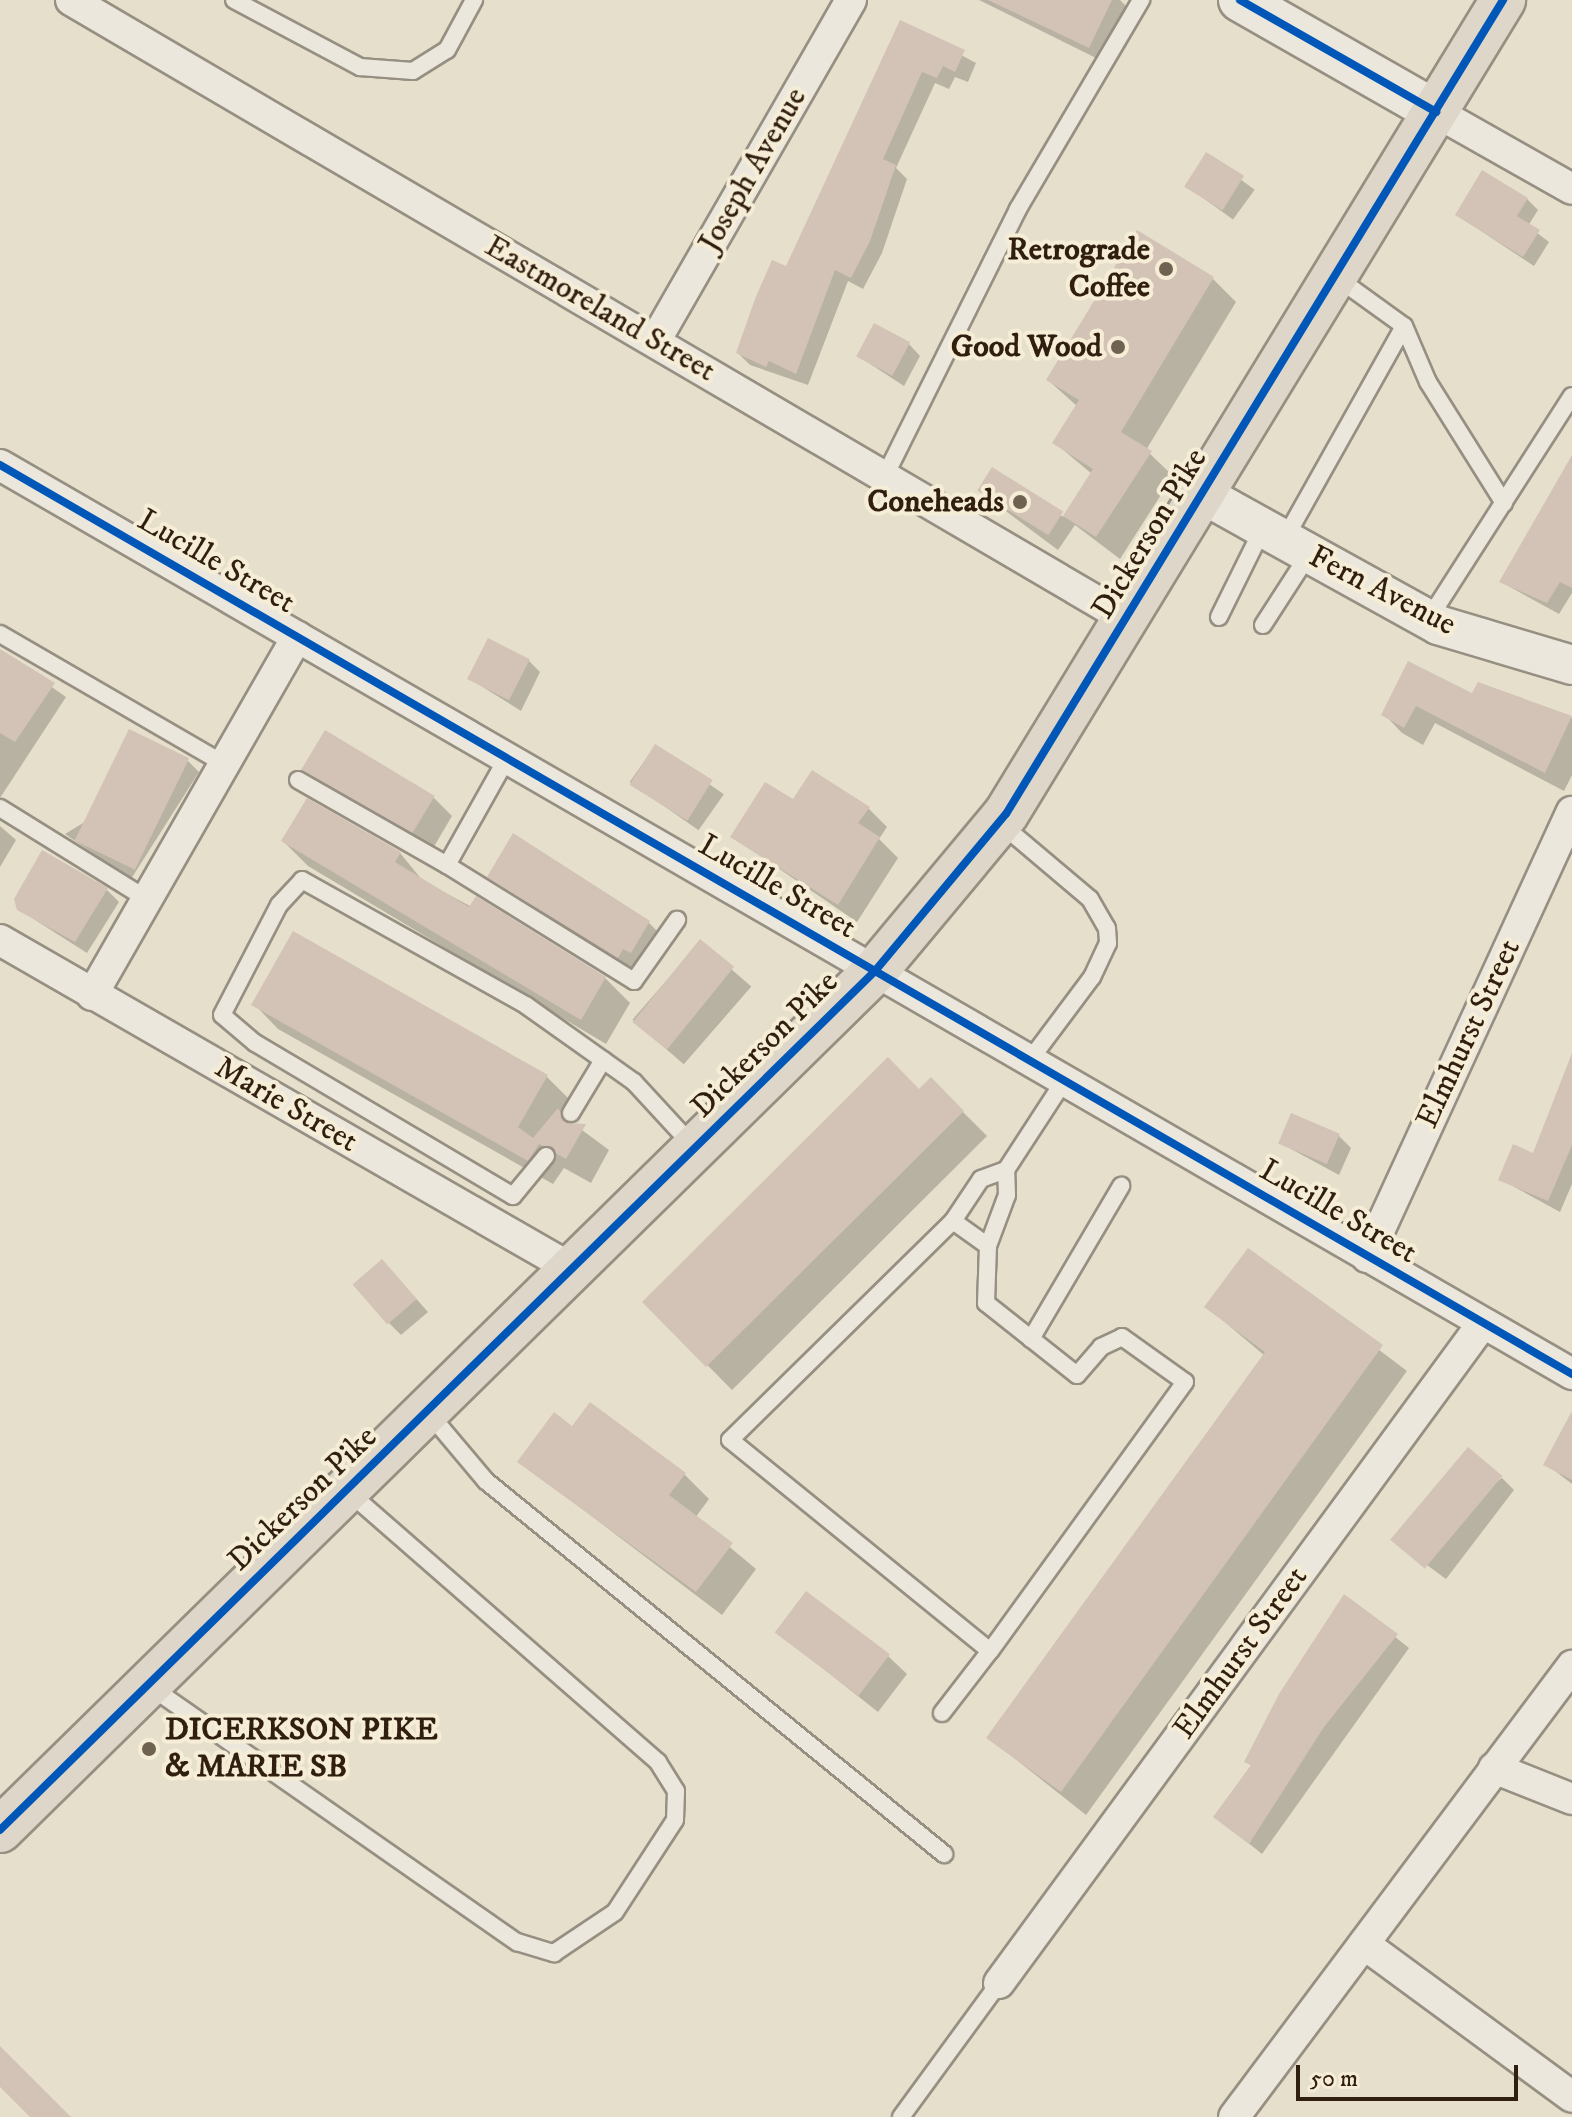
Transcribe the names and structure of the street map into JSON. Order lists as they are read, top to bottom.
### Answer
{
  "streets": {
    "main road": ["Dickerson Pike"],
    "street": [
      "Joseph Avenue",
      "Eastmoreland Street",
      "Lucille Street",
      "Fern Avenue",
      "Elmhurst Street",
      "Marie Street"
    ]
  },
  "crossings": [
    ["Joseph Avenue", "Eastmoreland Street"],
    ["Eastmoreland Street", "Dickerson Pike"],
    ["Dickerson Pike", "Lucille Street"],
    ["Dickerson Pike", "Fern Avenue"],
    ["Dickerson Pike", "Marie Street"],
    ["Lucille Street", "Elmhurst Street"]
  ],
  "places": [
    "Retrograde Coffee",
    "Good Wood",
    "Coneheads",
    "DICERKSON PIKE & MARIE SB"
  ],
  "scale_bar": "50 m"
}
